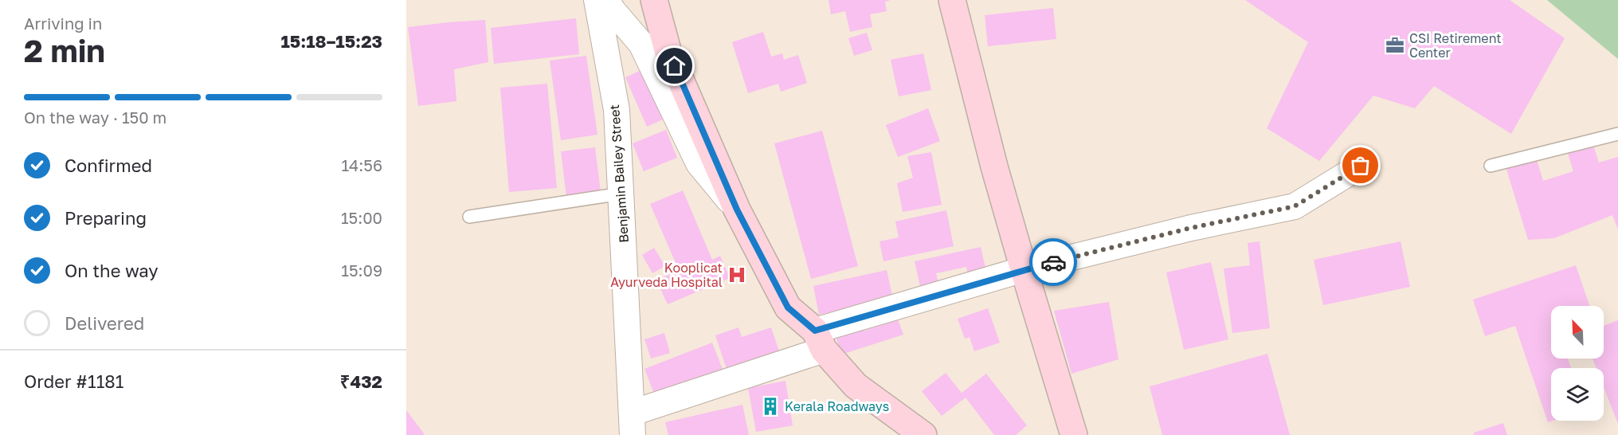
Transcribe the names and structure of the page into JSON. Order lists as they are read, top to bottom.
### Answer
{
  "streets": {
    "street": ["Benjamin Bailey Street"]
  },
  "places": {
    "office": ["CSI Retirement Center"],
    "hospital": ["Kooplicat Ayurveda Hospital"],
    "building": ["Kerala Roadways"]
  },
  "north": "top left",
  "page": {
    "heading": ["2 min", "Arriving in", "15:18–15:23"],
    "panel": ["Order #1181", "₹432"],
    "bar": "On the way · 150 m",
    "list": [
      ["Confirmed", "14:56"],
      ["Preparing", "15:00"],
      ["On the way", "15:09"],
      "Delivered"
    ]
  }
}
